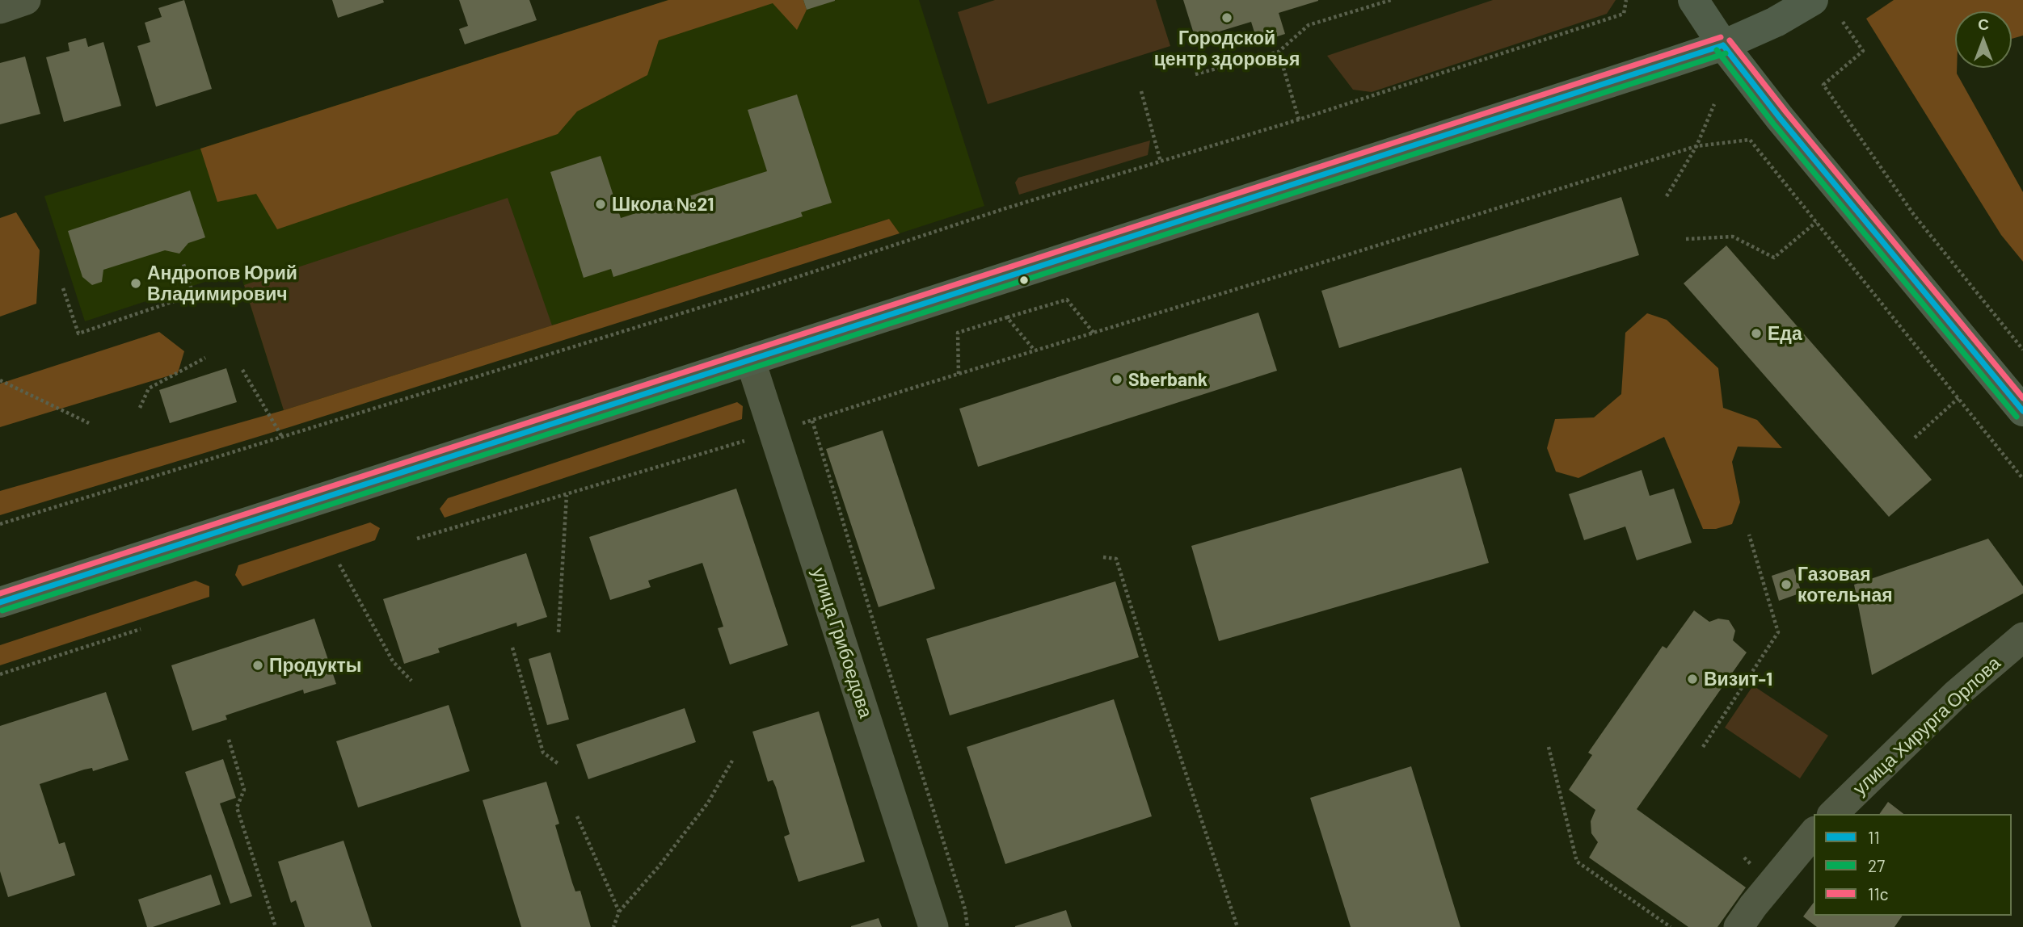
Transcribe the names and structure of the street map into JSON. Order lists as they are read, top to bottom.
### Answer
{
  "streets": {
    "street": ["улица Грибоедова", "улица Хирурга Орлова"]
  },
  "places": [
    "Городской центр здоровья",
    "Школа №21",
    "Андропов Юрий Владимирович",
    "Еда",
    "Sberbank",
    "Газовая котельная",
    "Продукты",
    "Визит-1"
  ],
  "lines": ["transit line 11с", "transit line 11", "transit line 27"],
  "legend": ["11", "27", "11с"],
  "north": "top"
}
